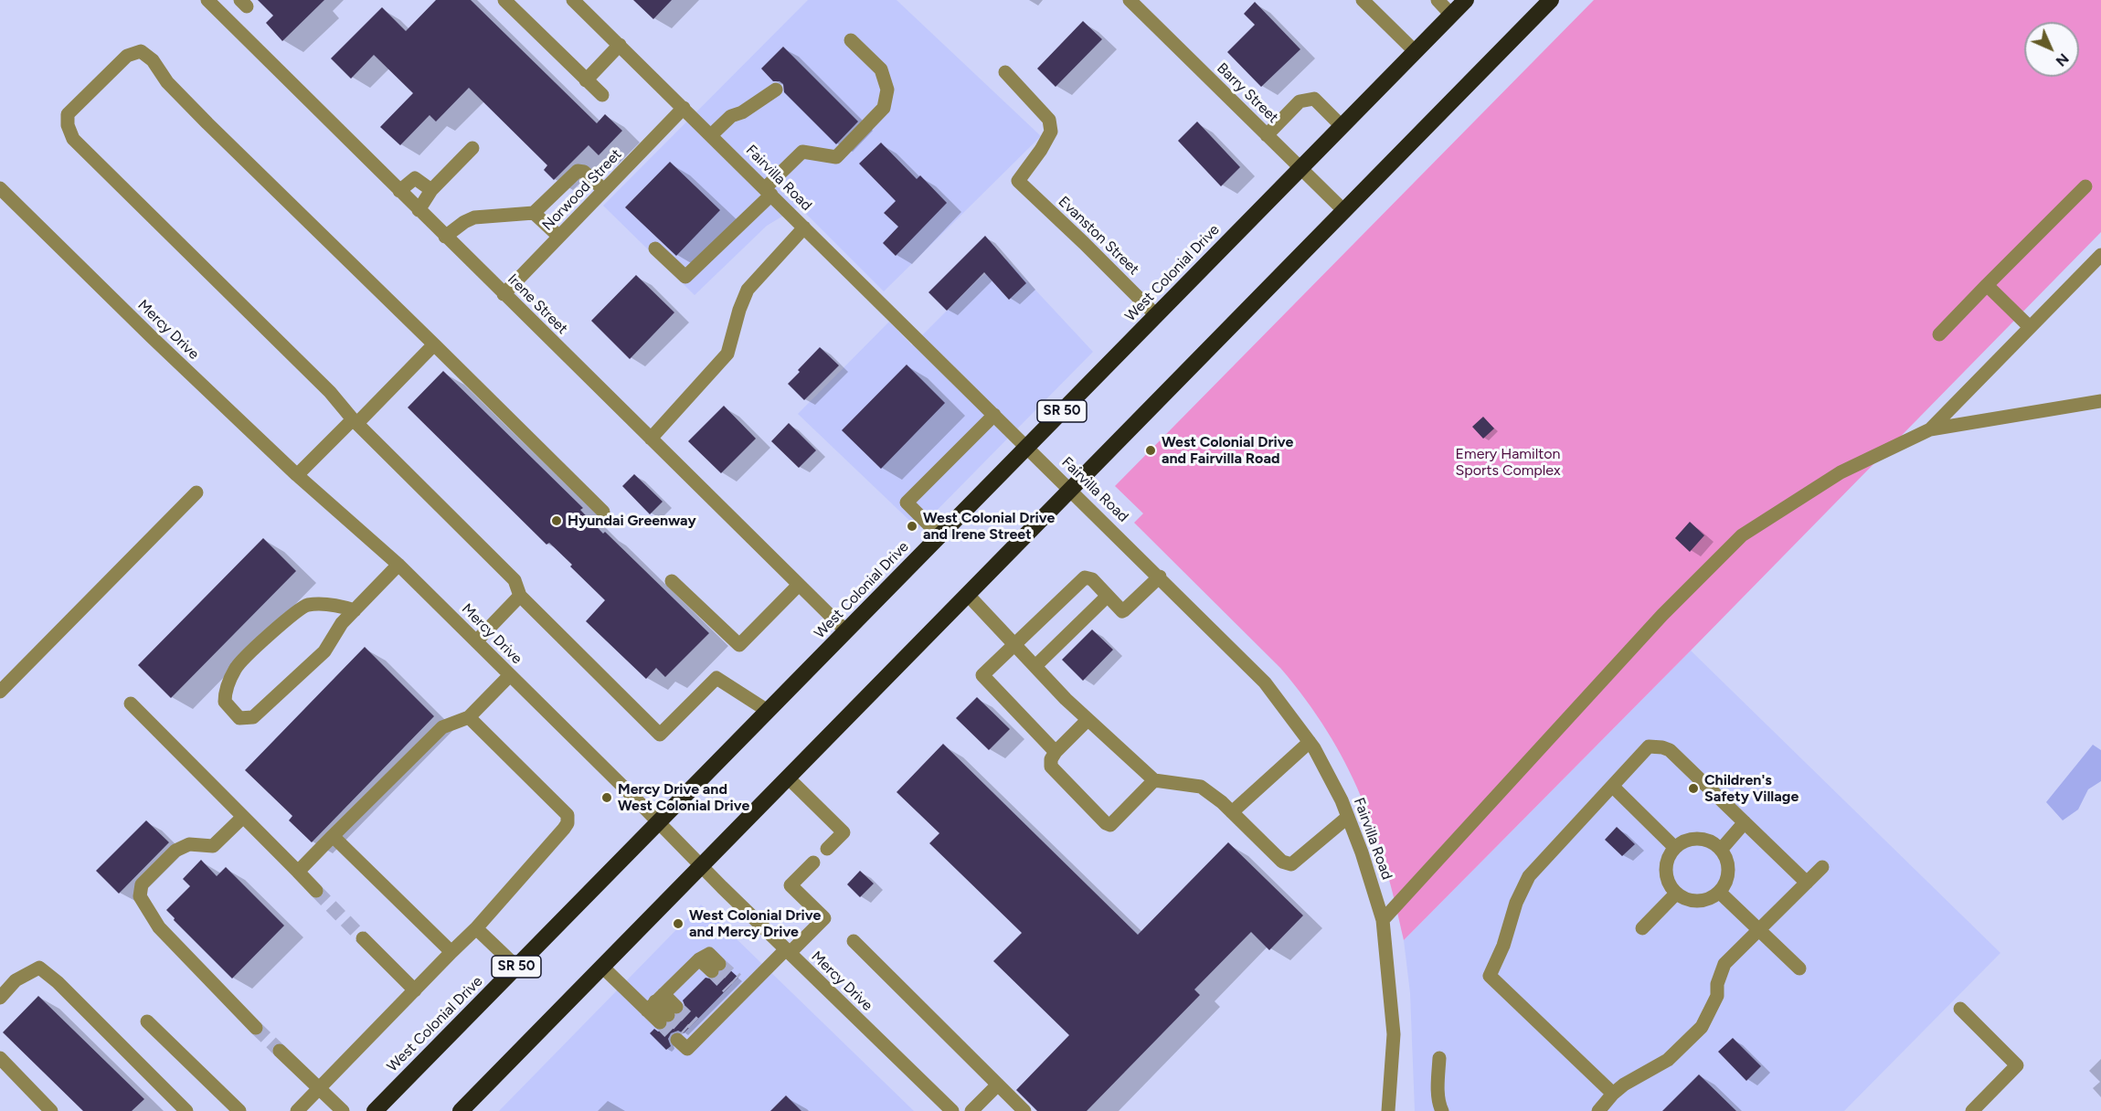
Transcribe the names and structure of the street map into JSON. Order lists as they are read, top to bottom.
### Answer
{
  "streets": {
    "highway": ["West Colonial Drive", "SR 50"],
    "street": [
      "Barry Street",
      "Fairvilla Road",
      "Norwood Street",
      "Evanston Street",
      "Irene Street",
      "Mercy Drive"
    ]
  },
  "crossings": [
    ["Barry Street", "West Colonial Drive"],
    ["Fairvilla Road", "Norwood Street"],
    ["Fairvilla Road", "West Colonial Drive"],
    ["Norwood Street", "Irene Street"],
    ["Evanston Street", "West Colonial Drive"],
    ["West Colonial Drive", "Irene Street"],
    ["West Colonial Drive", "Mercy Drive"]
  ],
  "parks": ["Emery Hamilton Sports Complex"],
  "places": [
    "West Colonial Drive and Fairvilla Road",
    "Hyundai Greenway",
    "West Colonial Drive and Irene Street",
    "Children's Safety Village",
    "Mercy Drive and West Colonial Drive",
    "West Colonial Drive and Mercy Drive"
  ],
  "north": "bottom right"
}
